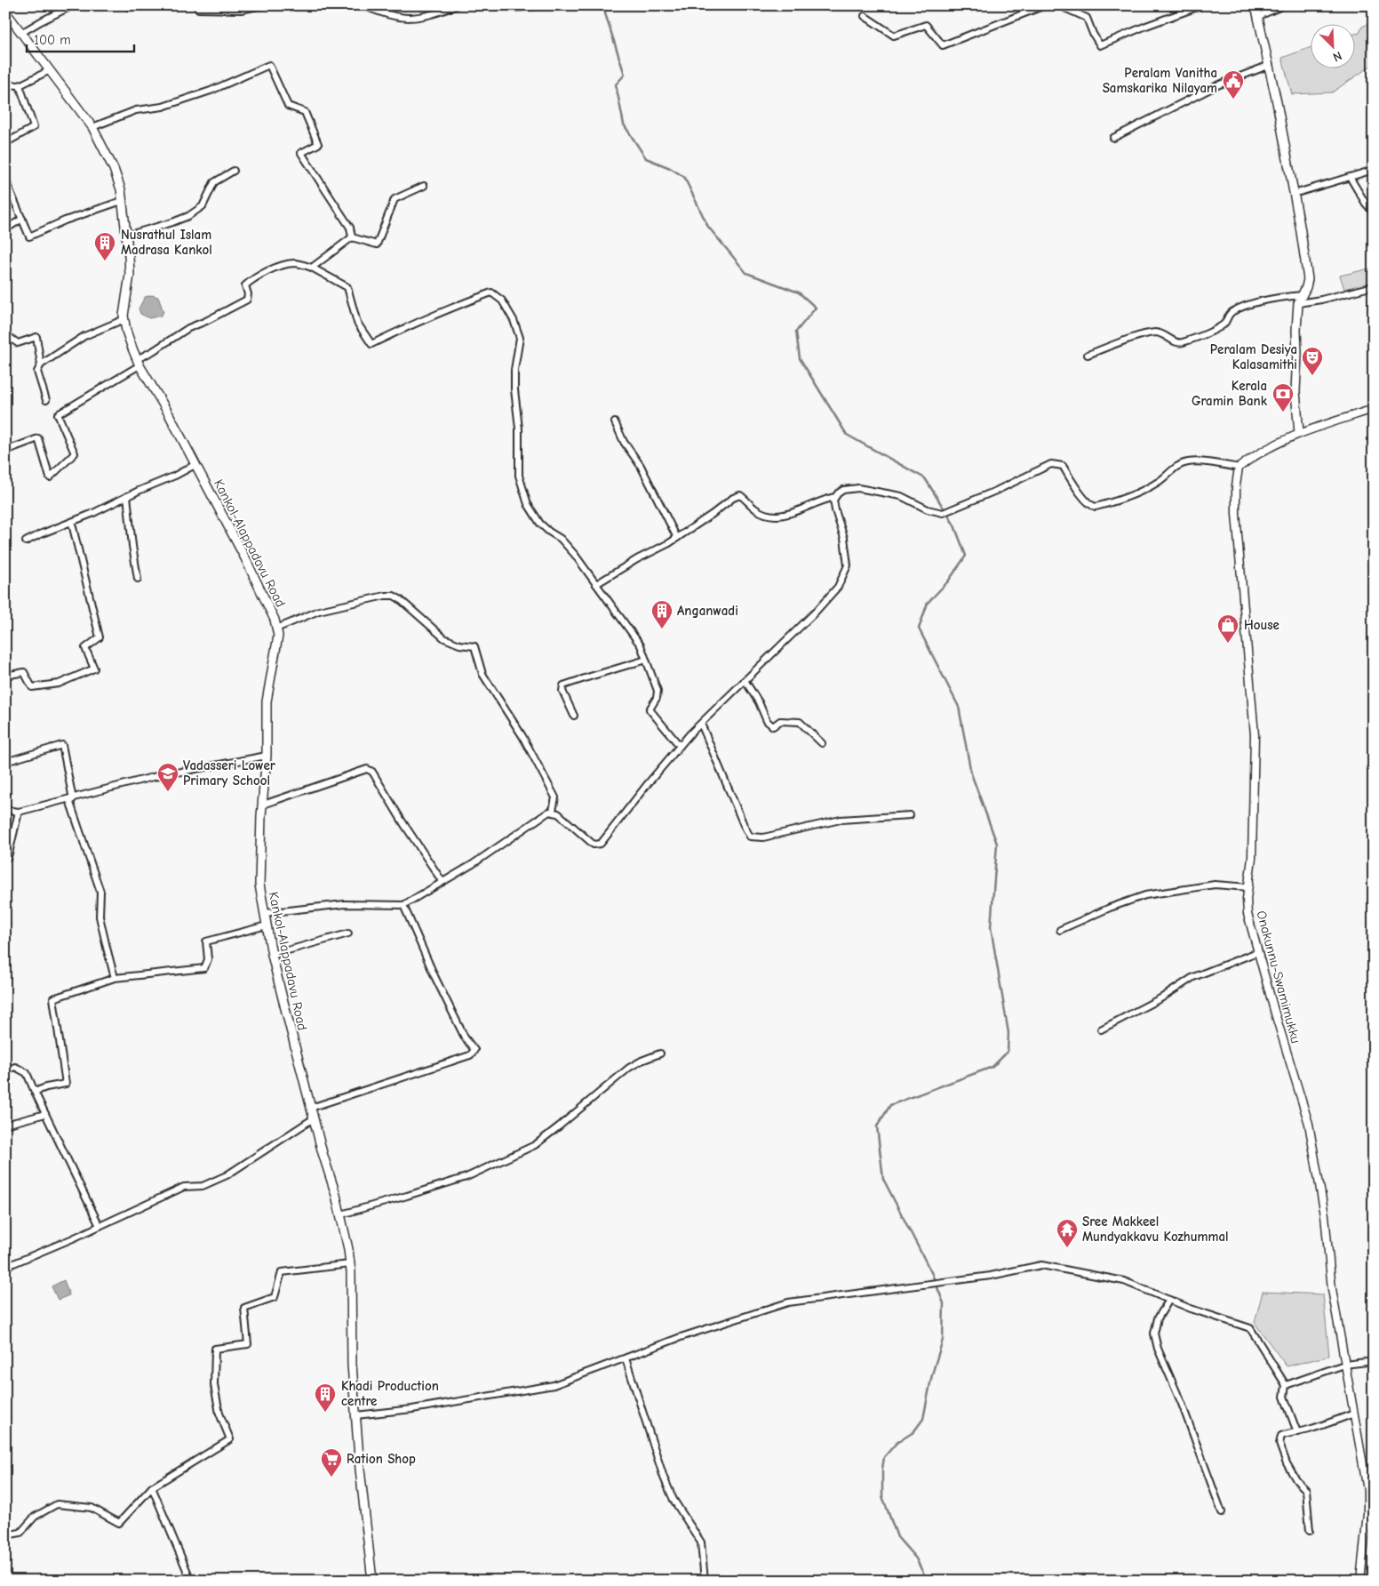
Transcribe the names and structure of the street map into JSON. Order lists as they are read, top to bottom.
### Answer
{
  "streets": {
    "main road": ["Kankol-Alappadavu Road"],
    "street": ["Onakunnu-Swamimukku"]
  },
  "places": {
    "public building": ["Peralam Vanitha Samskarika Nilayam"],
    "building": ["Nusrathul Islam Madrasa Kankol", "Anganwadi", "Khadi Production centre"],
    "theatre": ["Peralam Desiya Kalasamithi"],
    "bank": ["Kerala Gramin Bank"],
    "shop": ["House"],
    "school or university": ["Vadasseri Lower Primary School"],
    "temple": ["Sree Makkeel Mundyakkavu Kozhummal"],
    "supermarket": ["Ration Shop"]
  },
  "scale_bar": "100 m",
  "north": "bottom right"
}
